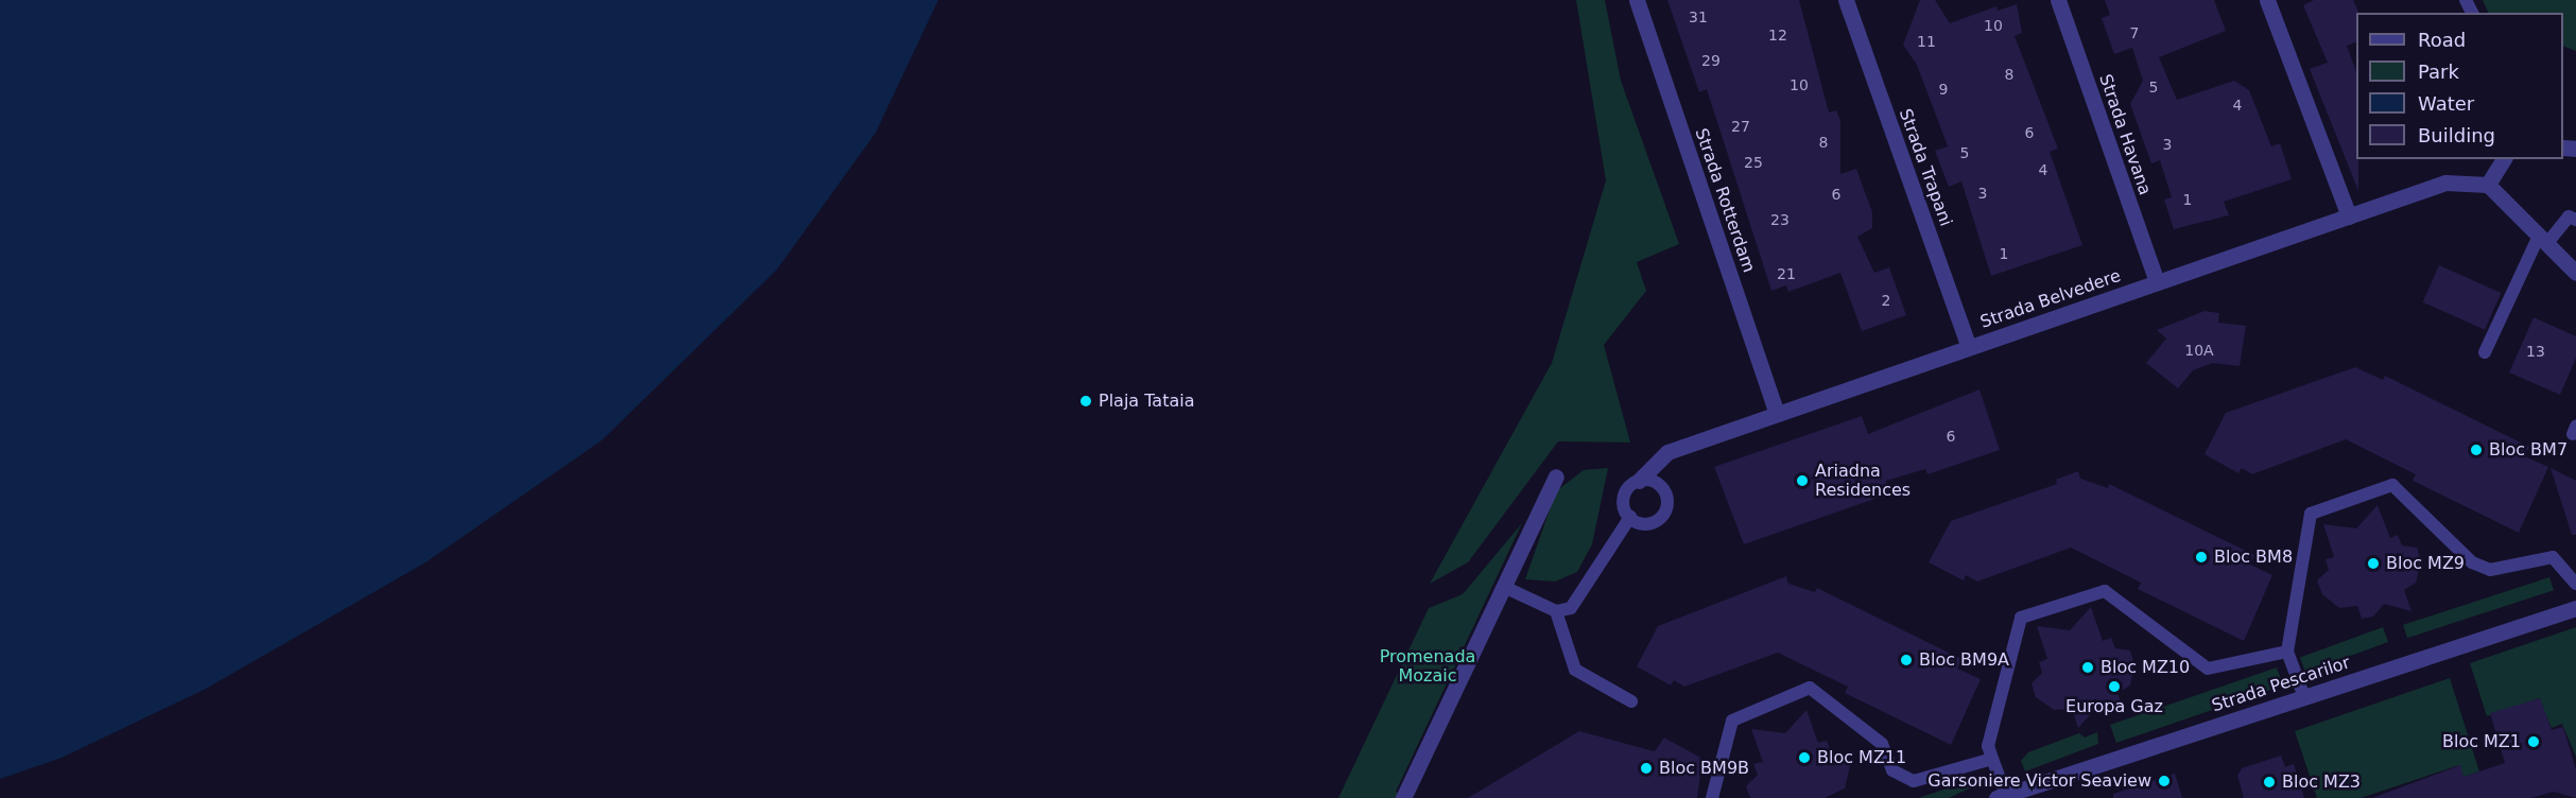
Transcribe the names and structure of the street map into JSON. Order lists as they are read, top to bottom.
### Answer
{
  "streets": {
    "street": [
      "Strada Havana",
      "Strada Trapani",
      "Strada Rotterdam",
      "Strada Belvedere",
      "Strada Pescarilor"
    ]
  },
  "crossings": [
    ["Strada Havana", "Strada Belvedere"],
    ["Strada Trapani", "Strada Belvedere"],
    ["Strada Rotterdam", "Strada Belvedere"]
  ],
  "parks": ["Promenada Mozaic"],
  "places": [
    "Plaja Tataia",
    "Bloc BM7",
    "Ariadna Residences",
    "Bloc BM8",
    "Bloc MZ9",
    "Bloc BM9A",
    "Bloc MZ10",
    "Europa Gaz",
    "Bloc MZ1",
    "Bloc MZ11",
    "Bloc BM9B",
    "Garsoniere Victor Seaview",
    "Bloc MZ3"
  ],
  "house_numbers": [
    "31",
    "10",
    "7",
    "12",
    "11",
    "29",
    "8",
    "10",
    "5",
    "9",
    "4",
    "27",
    "6",
    "8",
    "3",
    "5",
    "25",
    "4",
    "3",
    "6",
    "1",
    "23",
    "1",
    "21",
    "2",
    "10A",
    "13",
    "6"
  ],
  "legend": [
    "Road",
    "Park",
    "Water",
    "Building"
  ]
}
